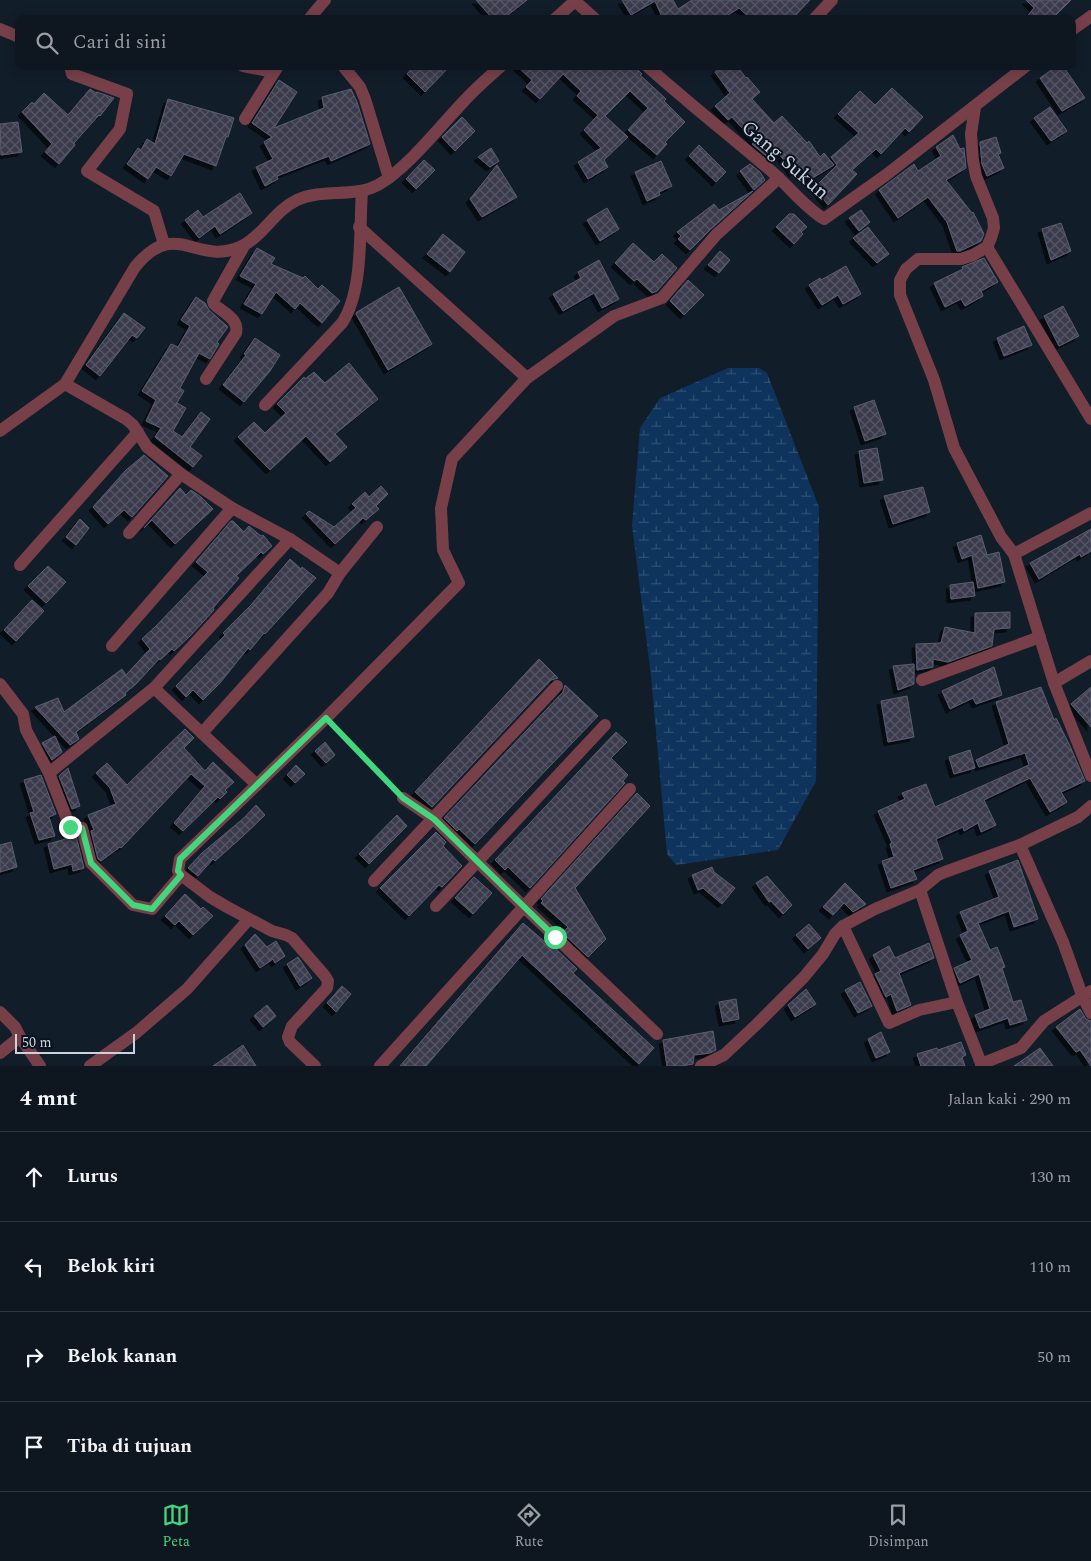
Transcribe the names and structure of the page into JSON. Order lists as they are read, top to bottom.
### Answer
{
  "streets": {
    "street": ["Gang Sukun"]
  },
  "scale_bar": "50 m",
  "page": {
    "search": "Cari di sini",
    "scale": "50 m",
    "heading": ["4 mnt", "Jalan kaki · 290 m"],
    "list": [
      ["Lurus", "130 m"],
      ["Belok kiri", "110 m"],
      ["Belok kanan", "50 m"],
      "Tiba di tujuan"
    ],
    "nav": ["Peta", "Rute", "Disimpan"]
  }
}
